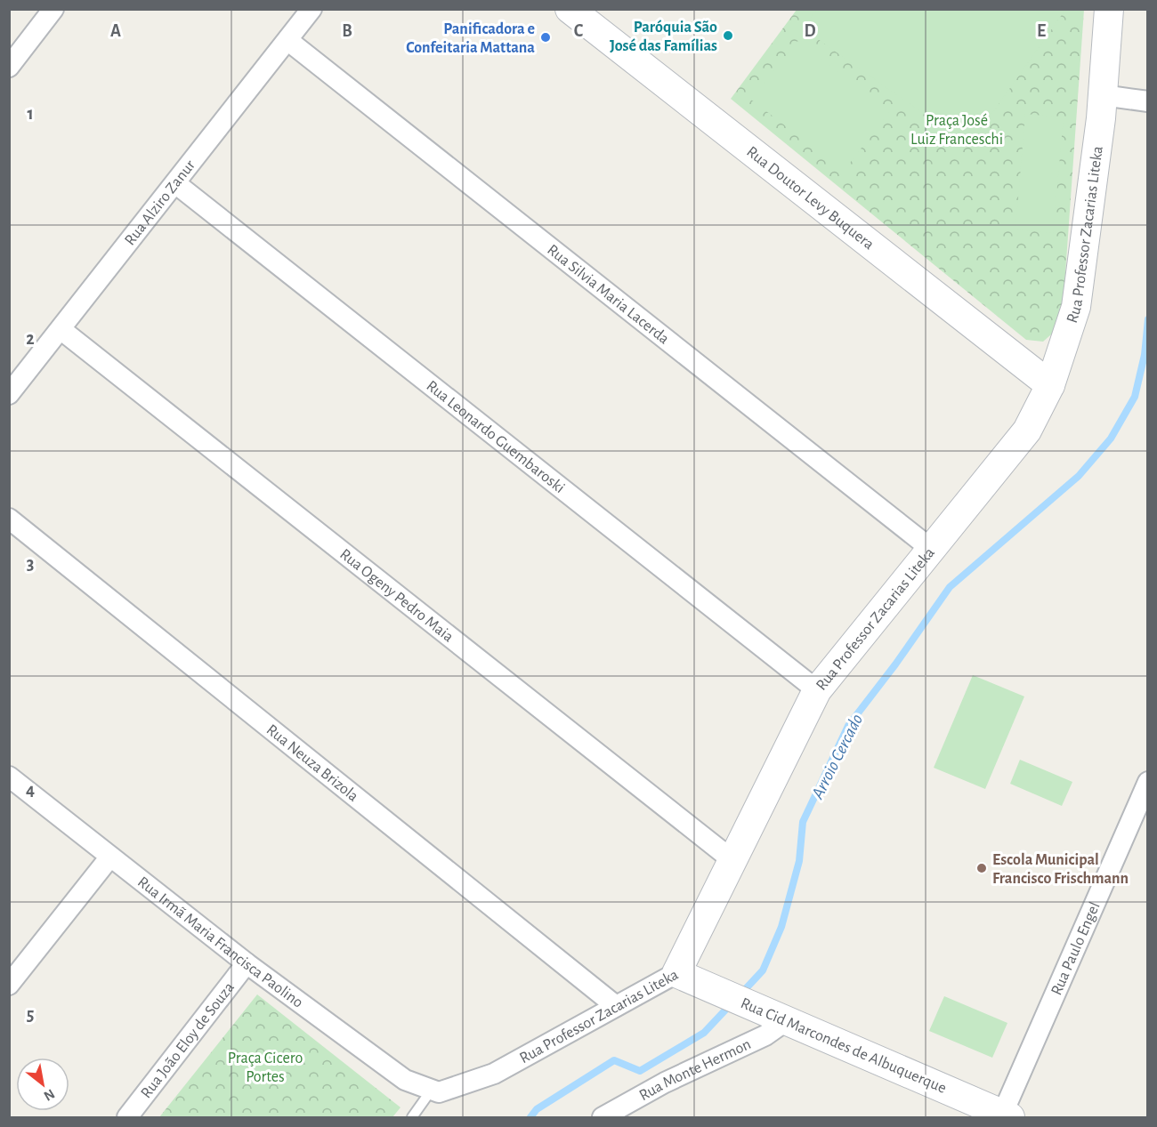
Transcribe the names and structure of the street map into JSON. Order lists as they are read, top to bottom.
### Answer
{
  "streets": {
    "street": [
      "Rua Doutor Levy Buquera",
      "Rua Alziro Zanur",
      "Rua Professor Zacarias Liteka",
      "Rua Silvia Maria Lacerda",
      "Rua Leonardo Guembaroski",
      "Rua Ogeny Pedro Maia",
      "Rua Neuza Brizola",
      "Rua Irmã Maria Francisca Paolino",
      "Rua Paulo Engel",
      "Rua João Eloy de Souza",
      "Rua Cid Marcondes de Albuquerque",
      "Rua Monte Hermon"
    ]
  },
  "crossings": [
    ["Rua Doutor Levy Buquera", "Rua Professor Zacarias Liteka"],
    ["Rua Alziro Zanur", "Rua Silvia Maria Lacerda"],
    ["Rua Alziro Zanur", "Rua Leonardo Guembaroski"],
    ["Rua Alziro Zanur", "Rua Ogeny Pedro Maia"],
    ["Rua Professor Zacarias Liteka", "Rua Silvia Maria Lacerda"],
    ["Rua Professor Zacarias Liteka", "Rua Leonardo Guembaroski"],
    ["Rua Professor Zacarias Liteka", "Rua Ogeny Pedro Maia"],
    ["Rua Professor Zacarias Liteka", "Rua Neuza Brizola"],
    ["Rua Professor Zacarias Liteka", "Rua Irmã Maria Francisca Paolino"],
    ["Rua Professor Zacarias Liteka", "Rua Cid Marcondes de Albuquerque"],
    ["Rua Irmã Maria Francisca Paolino", "Rua João Eloy de Souza"],
    ["Rua Paulo Engel", "Rua Cid Marcondes de Albuquerque"],
    ["Rua Cid Marcondes de Albuquerque", "Rua Monte Hermon"]
  ],
  "water": ["Arroio Cercado"],
  "parks": ["Praça José Luiz Franceschi", "Praça Cicero Portes"],
  "places": ["Paróquia São José das Famílias", "Panificadora e Confeitaria Mattana", "Escola Municipal Francisco Frischmann"],
  "north": "bottom right",
  "grid": {
    "columns": [
      "A",
      "B",
      "C",
      "D",
      "E"
    ],
    "rows": [
      "1",
      "2",
      "3",
      "4",
      "5"
    ]
  }
}
